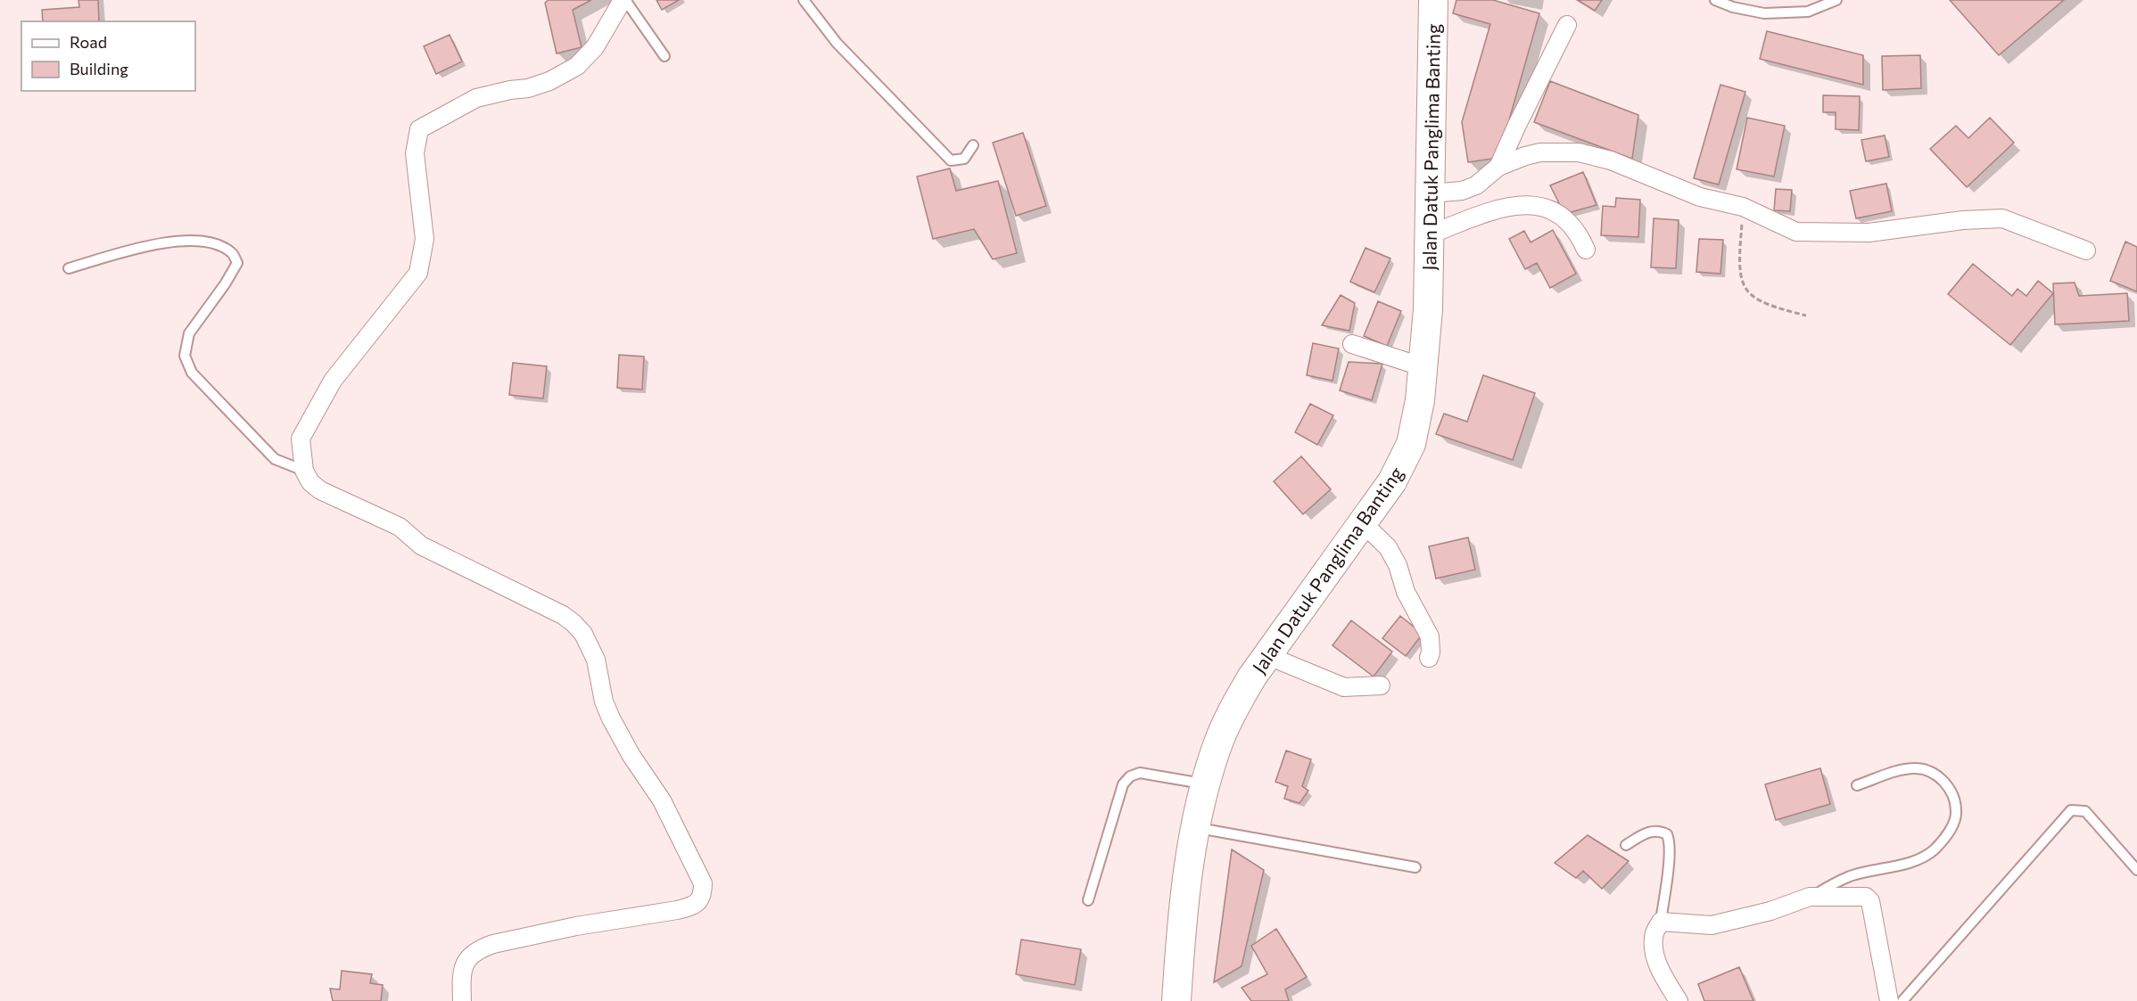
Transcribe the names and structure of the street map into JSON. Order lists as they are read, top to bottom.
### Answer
{
  "streets": {
    "main road": ["Jalan Datuk Panglima Banting"]
  },
  "legend": ["Road", "Building"]
}
